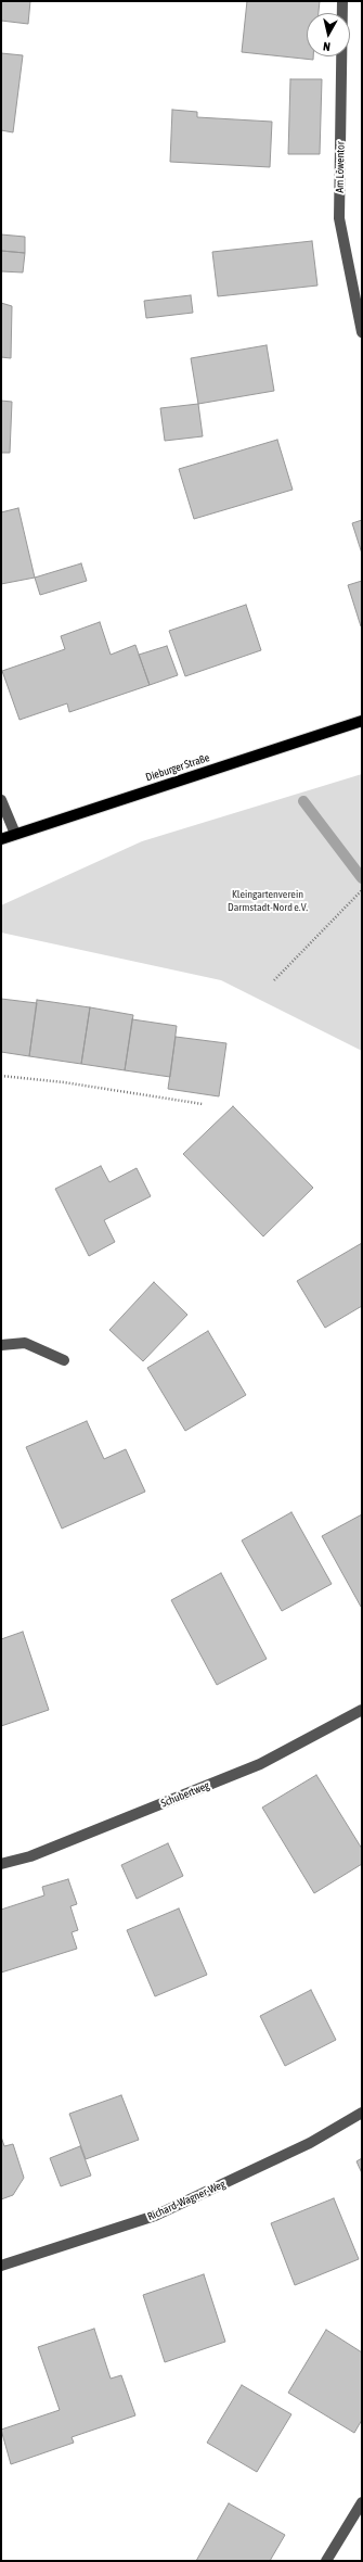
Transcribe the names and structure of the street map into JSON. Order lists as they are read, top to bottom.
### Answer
{
  "streets": {
    "main road": ["Dieburger Straße"],
    "street": ["Am Löwentor", "Schubertweg", "Richard-Wagner-Weg"]
  },
  "parks": ["Kleingartenverein Darmstadt-Nord e.V."],
  "north": "bottom"
}
